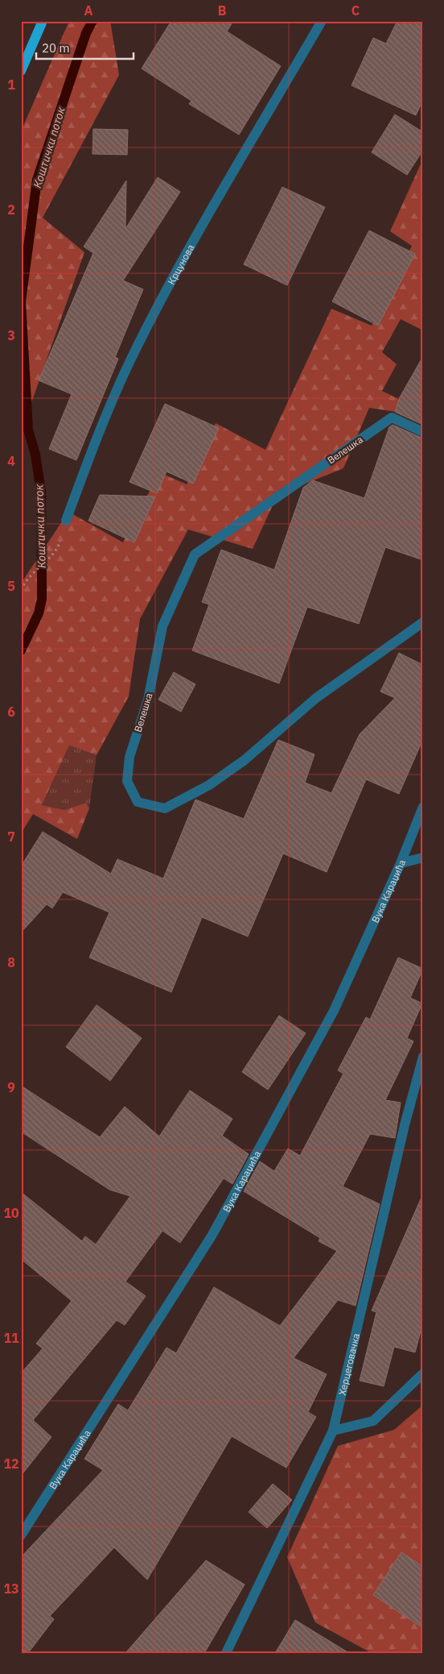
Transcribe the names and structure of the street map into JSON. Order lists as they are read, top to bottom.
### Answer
{
  "streets": {
    "street": [
      "Крцунова",
      "Велешка",
      "Вука Караџића",
      "Херцеговачка"
    ]
  },
  "water": ["Коштички поток"],
  "scale_bar": "20 m",
  "grid": {
    "columns": ["A", "B", "C"],
    "rows": [
      "1",
      "2",
      "3",
      "4",
      "5",
      "6",
      "7",
      "8",
      "9",
      "10",
      "11",
      "12",
      "13"
    ]
  }
}
